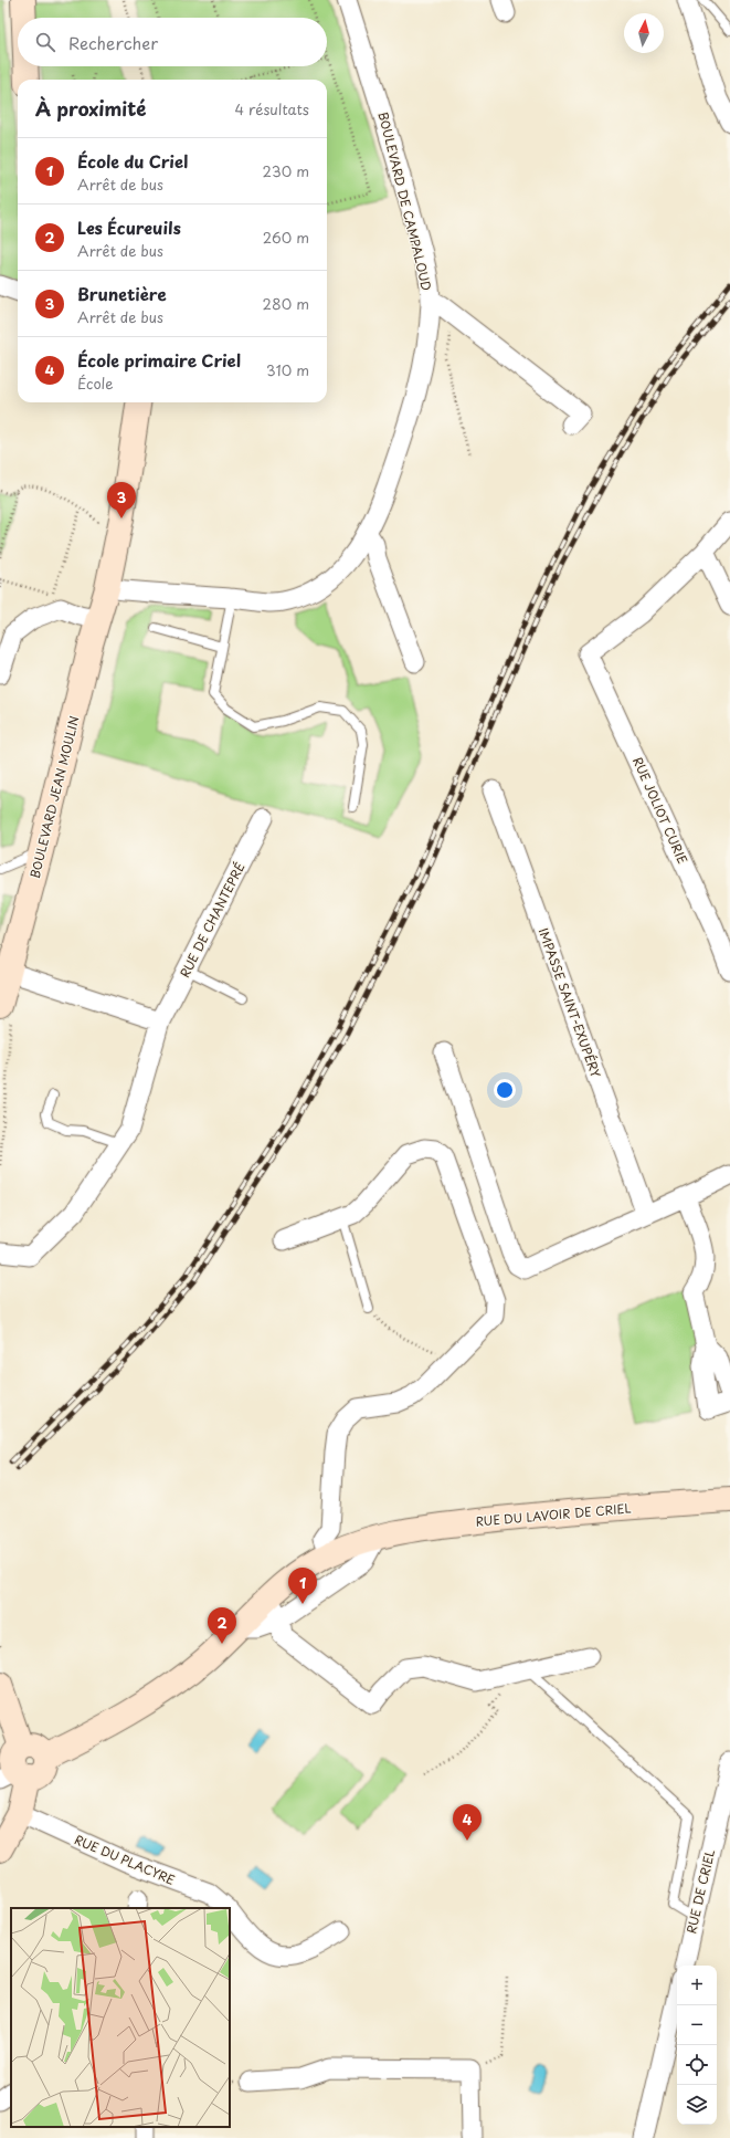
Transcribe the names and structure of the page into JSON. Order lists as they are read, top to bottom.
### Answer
{
  "streets": {
    "street": [
      "BOULEVARD DE CAMPALOUD",
      "BOULEVARD JEAN MOULIN",
      "RUE JOLIOT CURIE",
      "RUE DE CHANTEPRÉ",
      "IMPASSE SAINT-EXUPÉRY",
      "RUE DU LAVOIR DE CRIEL",
      "RUE DU PLACYRE",
      "RUE DE CRIEL"
    ]
  },
  "crossings": [
    ["BOULEVARD DE CAMPALOUD", "BOULEVARD JEAN MOULIN"]
  ],
  "north": "top",
  "page": {
    "search": "Rechercher",
    "heading": ["À proximité", "4 résultats"],
    "list": [
      {
        "mark": "1",
        "name": "École du Criel",
        "note": "Arrêt de bus",
        "value": "230 m"
      },
      {
        "mark": "2",
        "name": "Les Écureuils",
        "note": "Arrêt de bus",
        "value": "260 m"
      },
      {
        "mark": "3",
        "name": "Brunetière",
        "note": "Arrêt de bus",
        "value": "280 m"
      },
      {
        "mark": "4",
        "name": "École primaire Criel",
        "note": "École",
        "value": "310 m"
      }
    ],
    "pins": [
      "3",
      "1",
      "2",
      "4"
    ],
    "map_buttons": ["+", "−"]
  }
}
